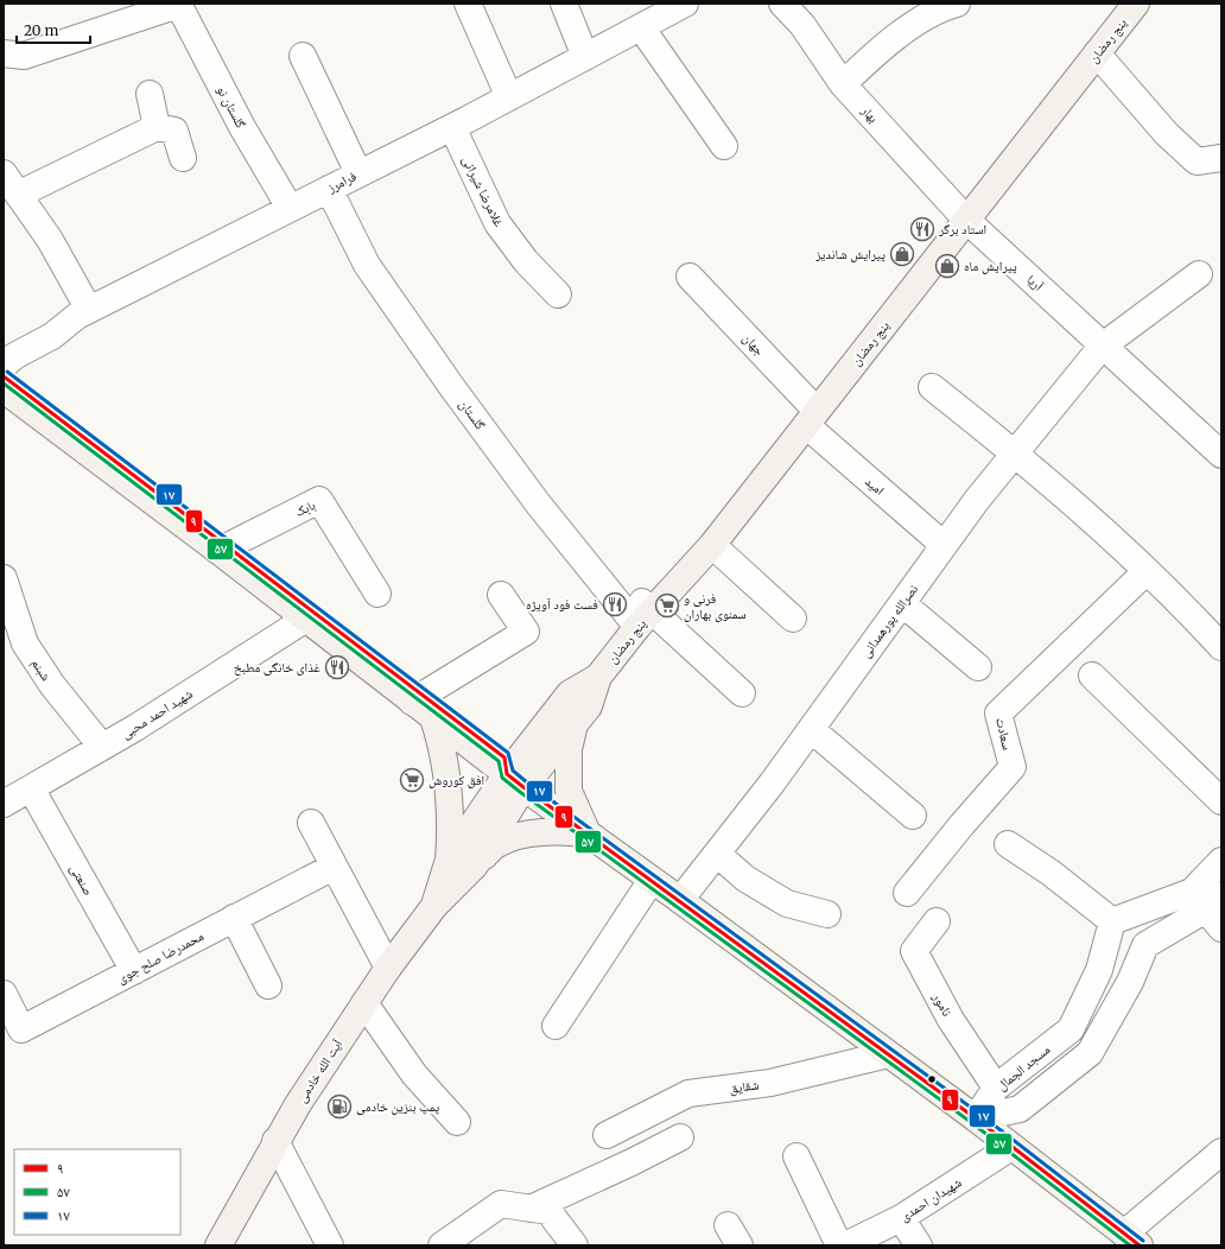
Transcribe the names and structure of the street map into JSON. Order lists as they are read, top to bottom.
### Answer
{
  "streets": {
    "main road": ["پنج رمضان", "آیت الله خادمی"],
    "street": [
      "گلستان نو",
      "بهار",
      "فرامرز",
      "غلامرضا شیرانی",
      "آریا",
      "جهان",
      "گلستان",
      "امید",
      "بابک",
      "نصرالله پورهمدانی",
      "شبنم",
      "شهید احمد محبی",
      "سعادت",
      "صنعتی",
      "محمدرضا صلح جوی",
      "نامور",
      "مسجد الجمال",
      "شقایق",
      "شهیدان احمدی"
    ]
  },
  "crossings": [
    ["پنج رمضان", "بهار"],
    ["پنج رمضان", "آریا"],
    ["پنج رمضان", "جهان"],
    ["پنج رمضان", "گلستان"],
    ["پنج رمضان", "امید"],
    ["پنج رمضان", "آیت الله خادمی"],
    ["گلستان نو", "فرامرز"],
    ["بهار", "آریا"],
    ["فرامرز", "غلامرضا شیرانی"],
    ["فرامرز", "گلستان"],
    ["آریا", "نصرالله پورهمدانی"],
    ["جهان", "امید"],
    ["امید", "نصرالله پورهمدانی"],
    ["شبنم", "شهید احمد محبی"],
    ["شهید احمد محبی", "صنعتی"],
    ["صنعتی", "محمدرضا صلح جوی"],
    ["نامور", "مسجد الجمال"]
  ],
  "places": {
    "restaurant": ["استاد برگر", "فست فود آویژه", "غذای خانگی مطبخ"],
    "shop": ["پیرایش شاندیز", "پیرایش ماه"],
    "supermarket": ["فرنی و سمنوی بهاران", "افق کوروش"],
    "fuel station": ["پمپ بنزین خادمی"]
  },
  "lines": ["transit line ۱۷", "transit line ۹", "transit line ۵۷"],
  "legend": ["۹", "۵۷", "۱۷"],
  "scale_bar": "20 m"
}
